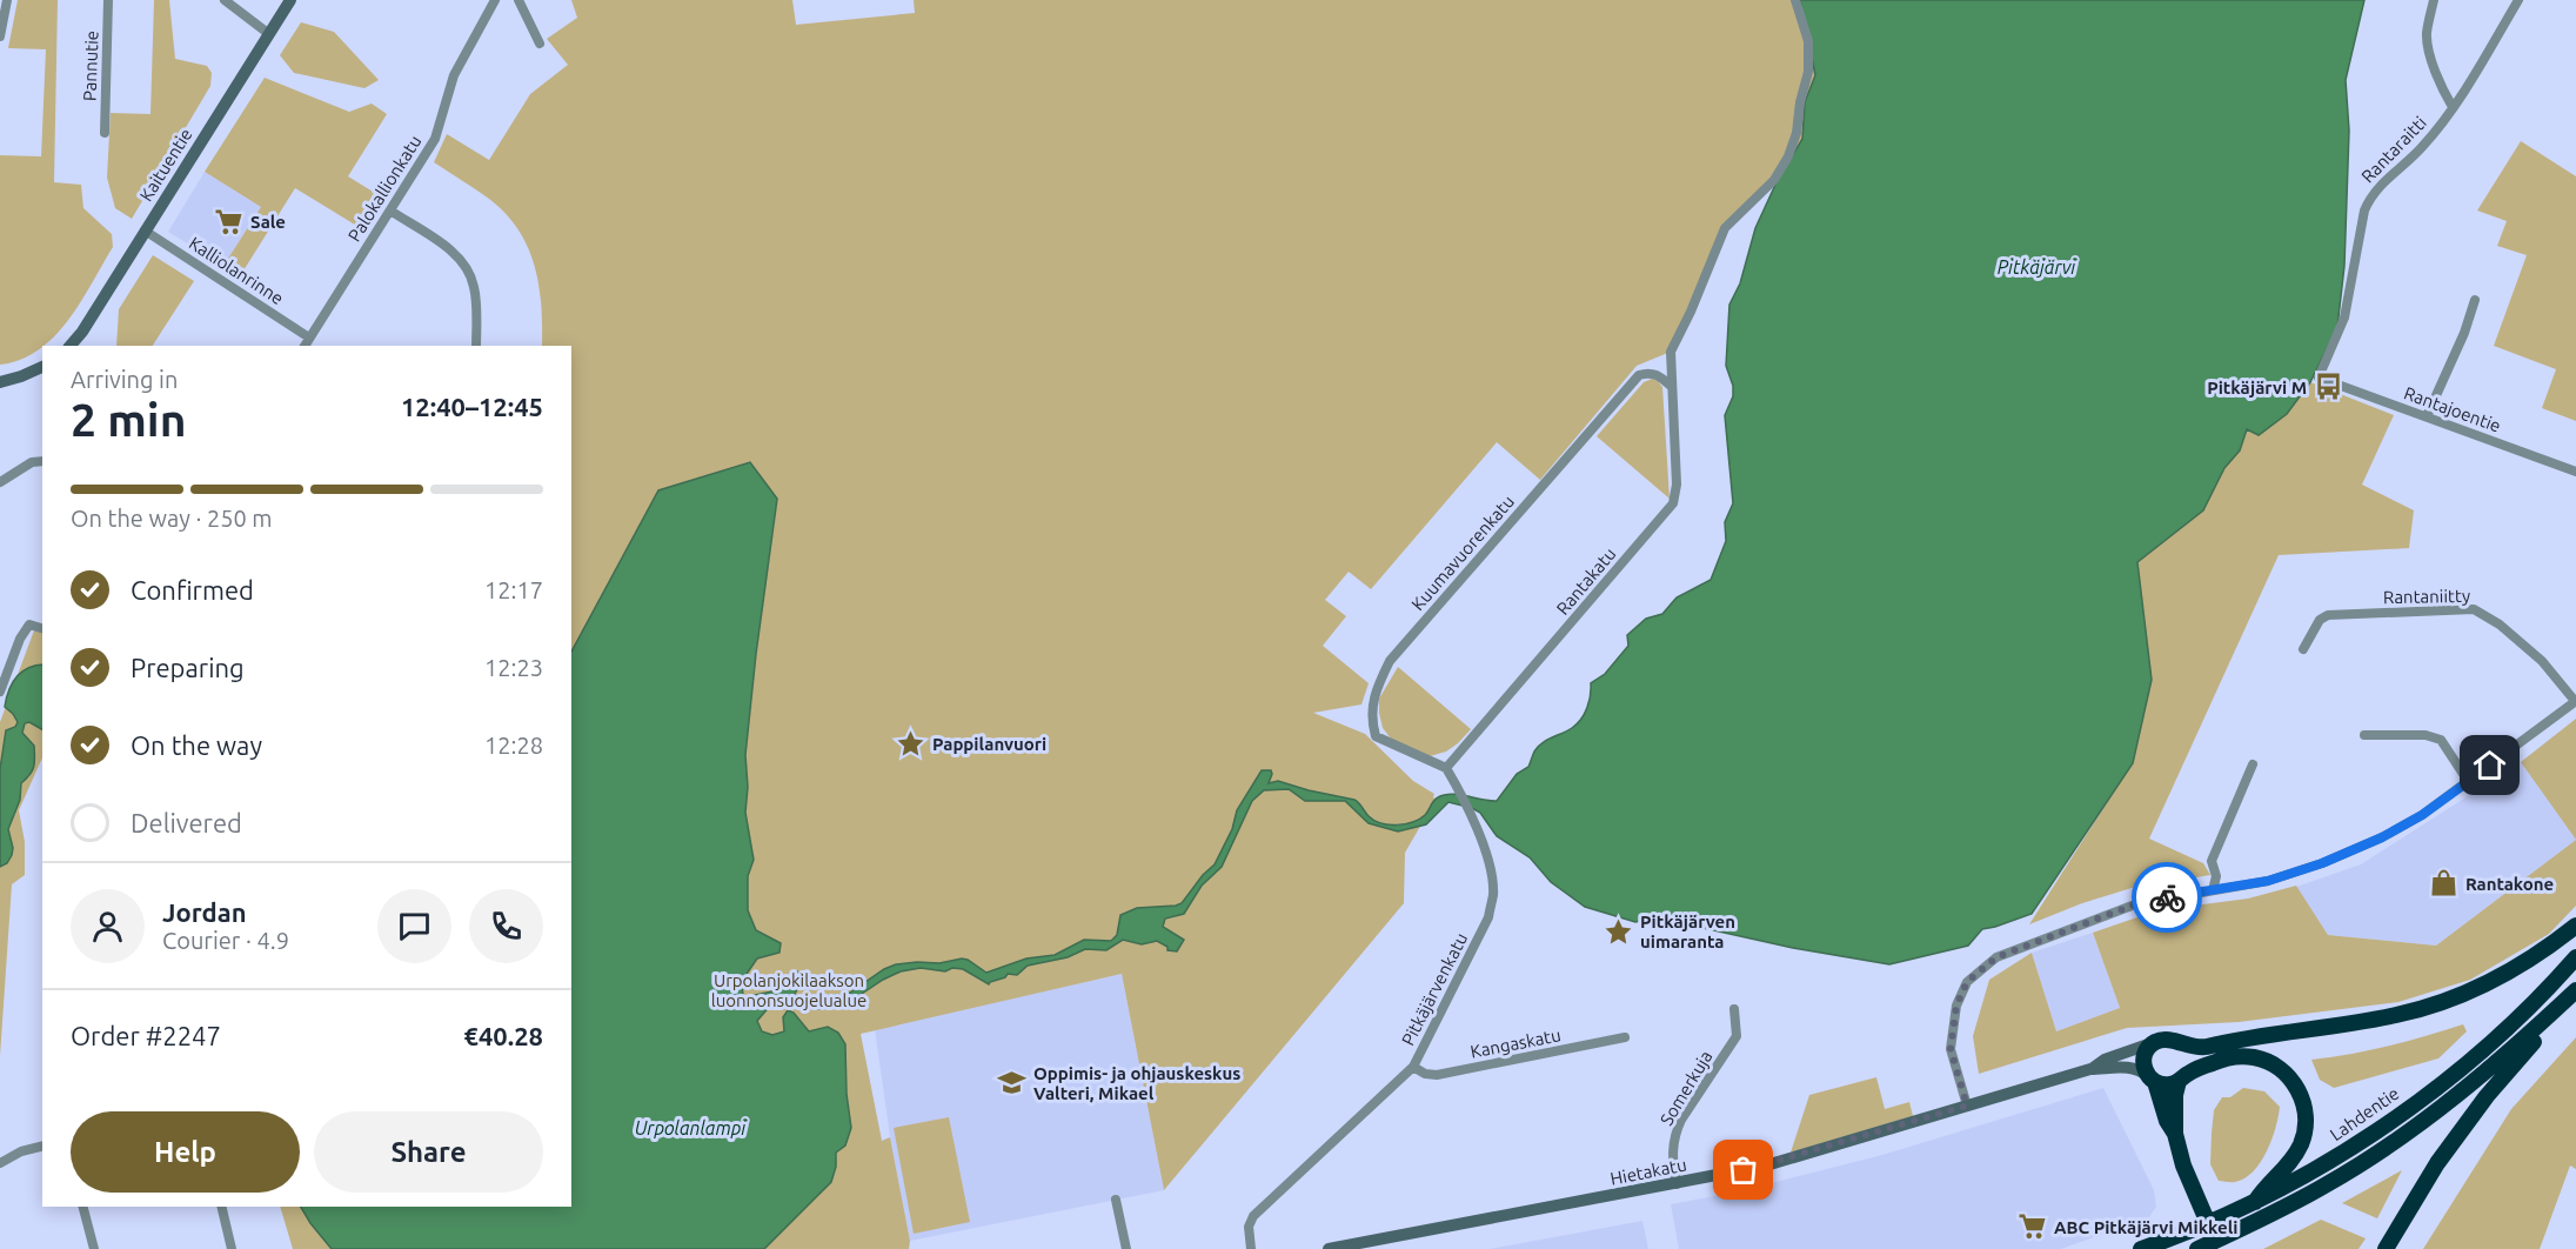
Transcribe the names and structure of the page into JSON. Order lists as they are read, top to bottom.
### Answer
{
  "streets": {
    "highway": ["Lahdentie"],
    "street": [
      "Pannutie",
      "Rantaraitti",
      "Kaituentie",
      "Palokallionkatu",
      "Kalliolanrinne",
      "Rantajoentie",
      "Kuumavuorenkatu",
      "Rantakatu",
      "Rantaniitty",
      "Pitkäjärvenkatu",
      "Kangaskatu",
      "Somerkuja",
      "Hietakatu"
    ]
  },
  "crossings": [
    ["Rantaraitti", "Rantajoentie"],
    ["Kaituentie", "Kalliolanrinne"],
    ["Palokallionkatu", "Kalliolanrinne"],
    ["Kuumavuorenkatu", "Rantakatu"],
    ["Kuumavuorenkatu", "Pitkäjärvenkatu"],
    ["Rantakatu", "Pitkäjärvenkatu"],
    ["Pitkäjärvenkatu", "Kangaskatu"],
    ["Somerkuja", "Hietakatu"]
  ],
  "water": ["Pitkäjärvi", "Urpolanlampi"],
  "parks": ["Urpolanjokilaakson luonnonsuojelualue"],
  "places": {
    "supermarket": ["Sale", "ABC Pitkäjärvi Mikkeli"],
    "bus stop": ["Pitkäjärvi M"],
    "place": ["Pappilanvuori", "Pitkäjärven uimaranta"],
    "shop": ["Rantakone"],
    "school or university": ["Oppimis- ja ohjauskeskus Valteri, Mikael"]
  },
  "page": {
    "heading": ["2 min", "Arriving in", "12:40–12:45"],
    "panel": [
      "Jordan",
      "Courier · 4.9",
      "Order #2247",
      "€40.28"
    ],
    "bar": "On the way · 250 m",
    "list": [
      ["Confirmed", "12:17"],
      ["Preparing", "12:23"],
      ["On the way", "12:28"],
      "Delivered"
    ],
    "buttons": ["Help", "Share"]
  }
}
